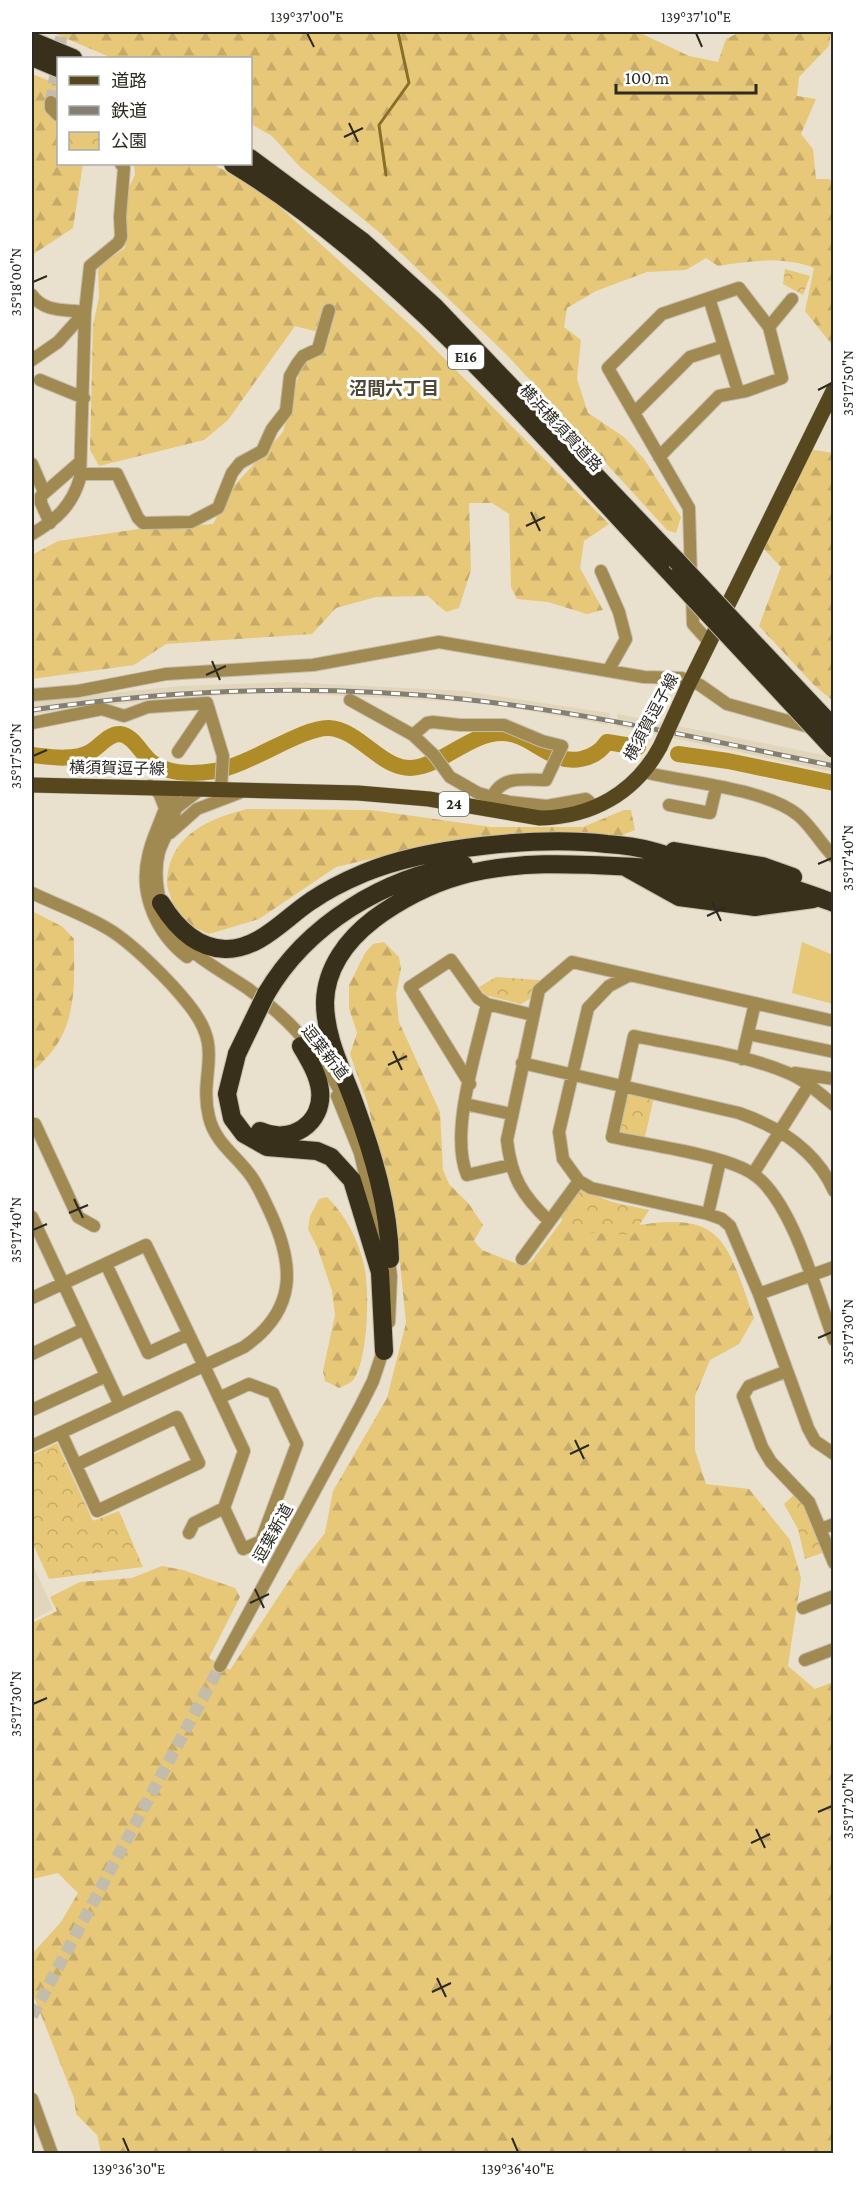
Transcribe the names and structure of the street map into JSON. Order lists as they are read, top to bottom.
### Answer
{
  "streets": {
    "highway": ["E16", "横浜横須賀道路"],
    "main road": ["横須賀逗子線", "24"],
    "street": ["逗葉新道"]
  },
  "crossings": [
    ["横須賀逗子線", "24"]
  ],
  "districts": ["沼間六丁目"],
  "legend": ["道路", "鉄道", "公園"],
  "scale_bar": "100 m",
  "coordinates": [
    "139°37'00\"E",
    "139°37'10\"E",
    "35°18'00\"N",
    "35°17'50\"N",
    "35°17'40\"N",
    "35°17'30\"N",
    "35°17'20\"N",
    "139°36'30\"E",
    "139°36'40\"E"
  ]
}
